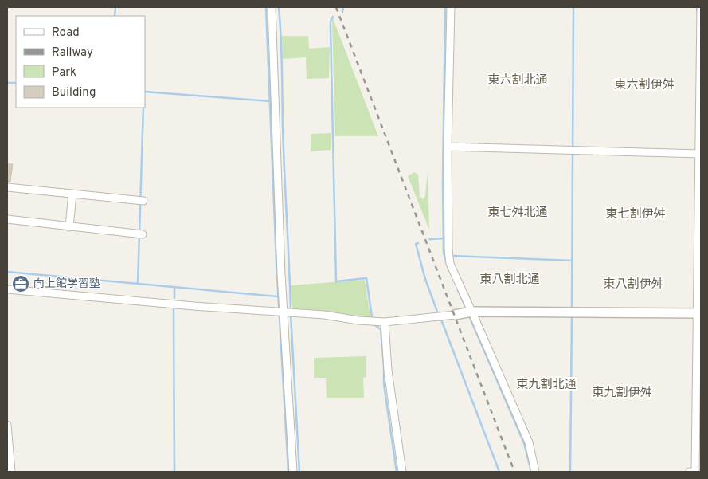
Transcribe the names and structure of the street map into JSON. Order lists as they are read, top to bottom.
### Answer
{
  "districts": [
    "東六割北通",
    "東六割伊舛",
    "東七舛北通",
    "東七割伊舛",
    "東八割北通",
    "東八割伊舛",
    "東九割北通",
    "東九割伊舛"
  ],
  "places": {
    "office": ["向上館学習塾"]
  },
  "legend": [
    "Road",
    "Railway",
    "Park",
    "Building"
  ]
}
